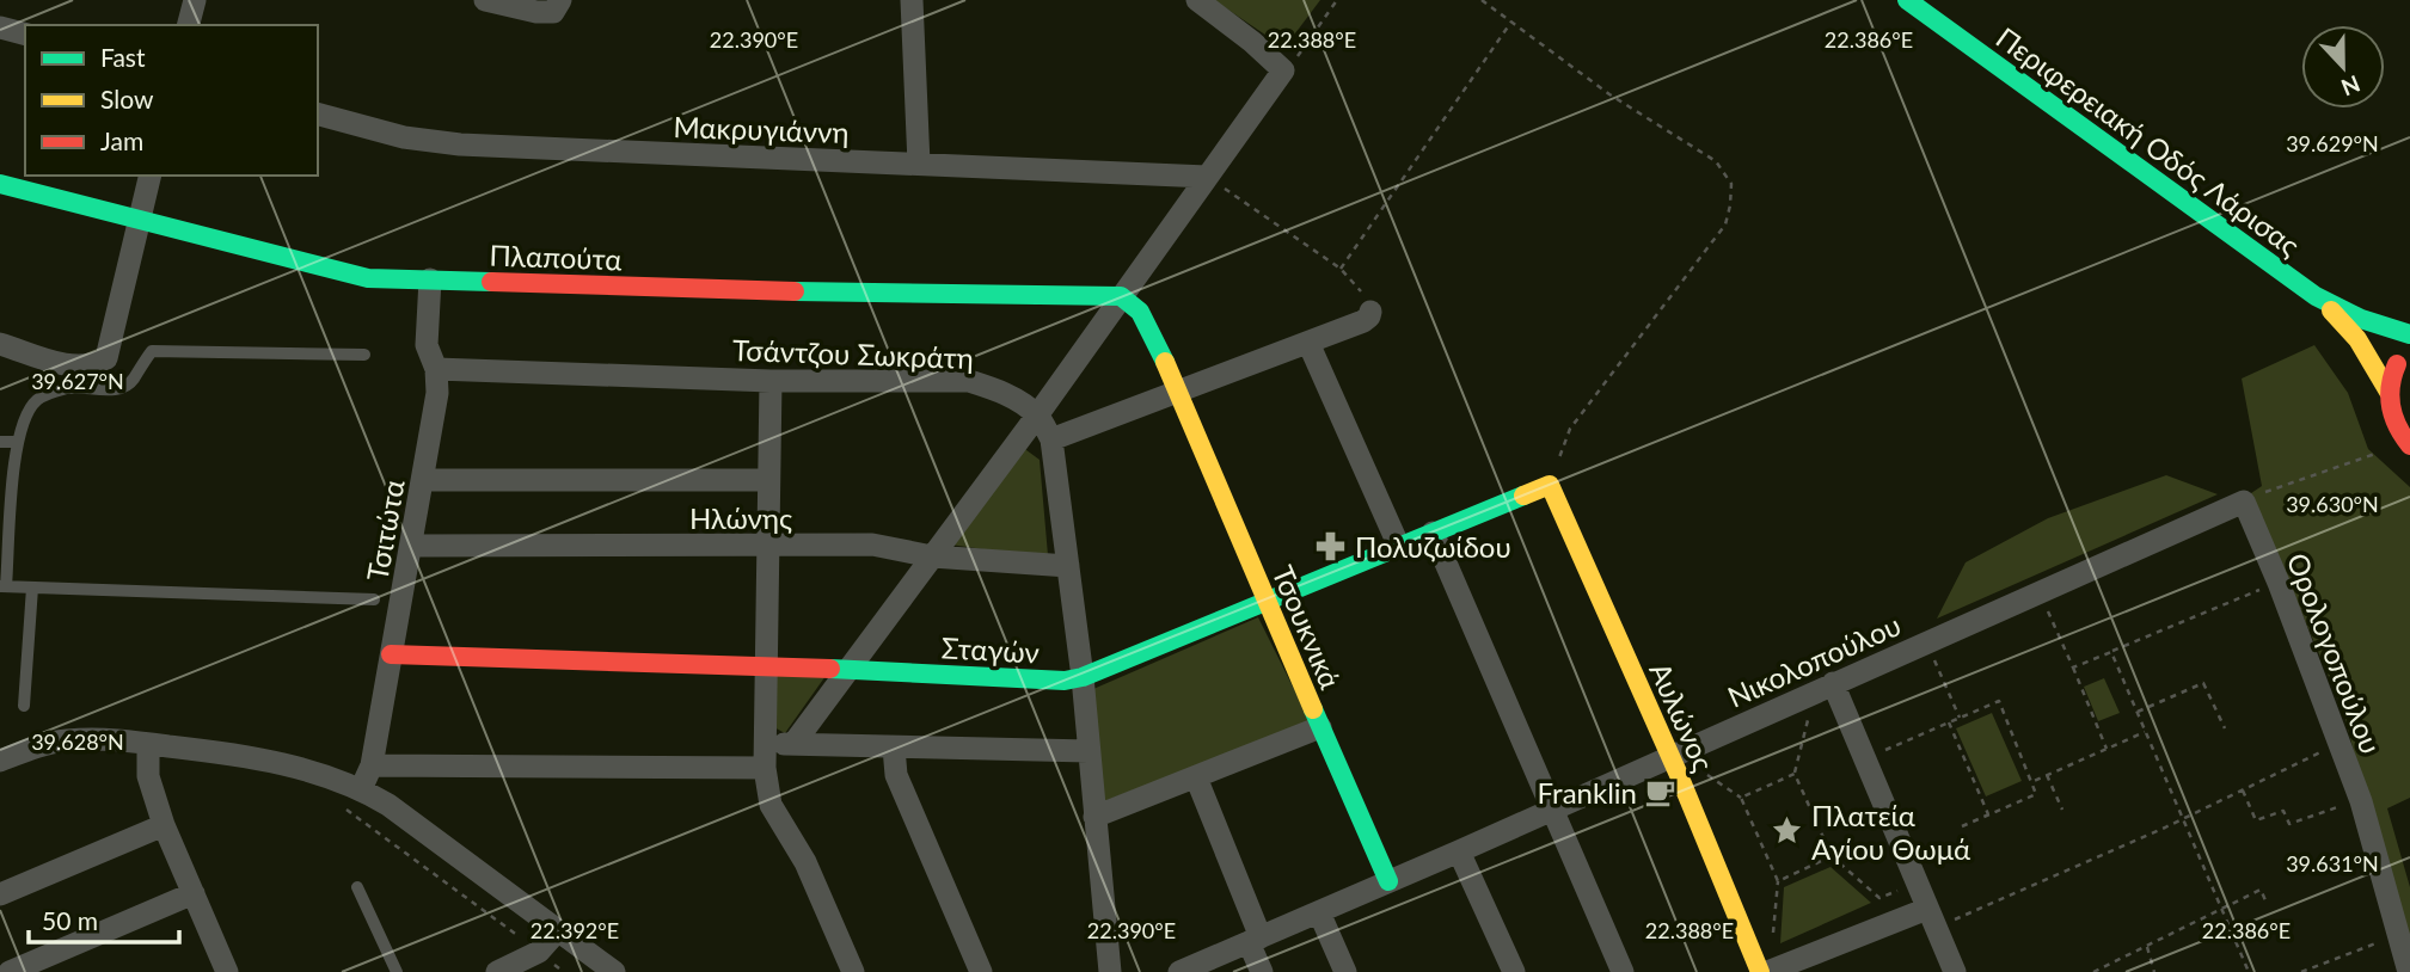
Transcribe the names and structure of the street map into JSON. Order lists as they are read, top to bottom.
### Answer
{
  "streets": {
    "main road": [
      "Περιφερειακή Οδός Λάρισας",
      "Πλαπούτα",
      "Τσουκνικά",
      "Σταγών",
      "Αυλώνος"
    ],
    "street": [
      "Μακρυγιάννη",
      "Τσάντζου Σωκράτη",
      "Ηλώνης",
      "Τσιτώτα",
      "Ορολογοπούλου",
      "Νικολοπούλου"
    ]
  },
  "crossings": [
    ["Πλαπούτα", "Τσιτώτα"],
    ["Πλαπούτα", "Τσουκνικά"],
    ["Τσάντζου Σωκράτη", "Τσιτώτα"],
    ["Ηλώνης", "Τσιτώτα"],
    ["Τσιτώτα", "Σταγών"],
    ["Τσουκνικά", "Σταγών"],
    ["Τσουκνικά", "Νικολοπούλου"],
    ["Σταγών", "Αυλώνος"],
    ["Ορολογοπούλου", "Νικολοπούλου"],
    ["Νικολοπούλου", "Αυλώνος"]
  ],
  "places": {
    "pharmacy": ["Πολυζωίδου"],
    "cafe": ["Franklin"],
    "place": ["Πλατεία Αγίου Θωμά"]
  },
  "legend": ["Fast", "Slow", "Jam"],
  "scale_bar": "50 m",
  "north": "bottom",
  "coordinates": [
    "22.390°E",
    "22.388°E",
    "22.386°E",
    "39.629°N",
    "39.627°N",
    "39.630°N",
    "39.628°N",
    "39.631°N",
    "22.392°E"
  ]
}
